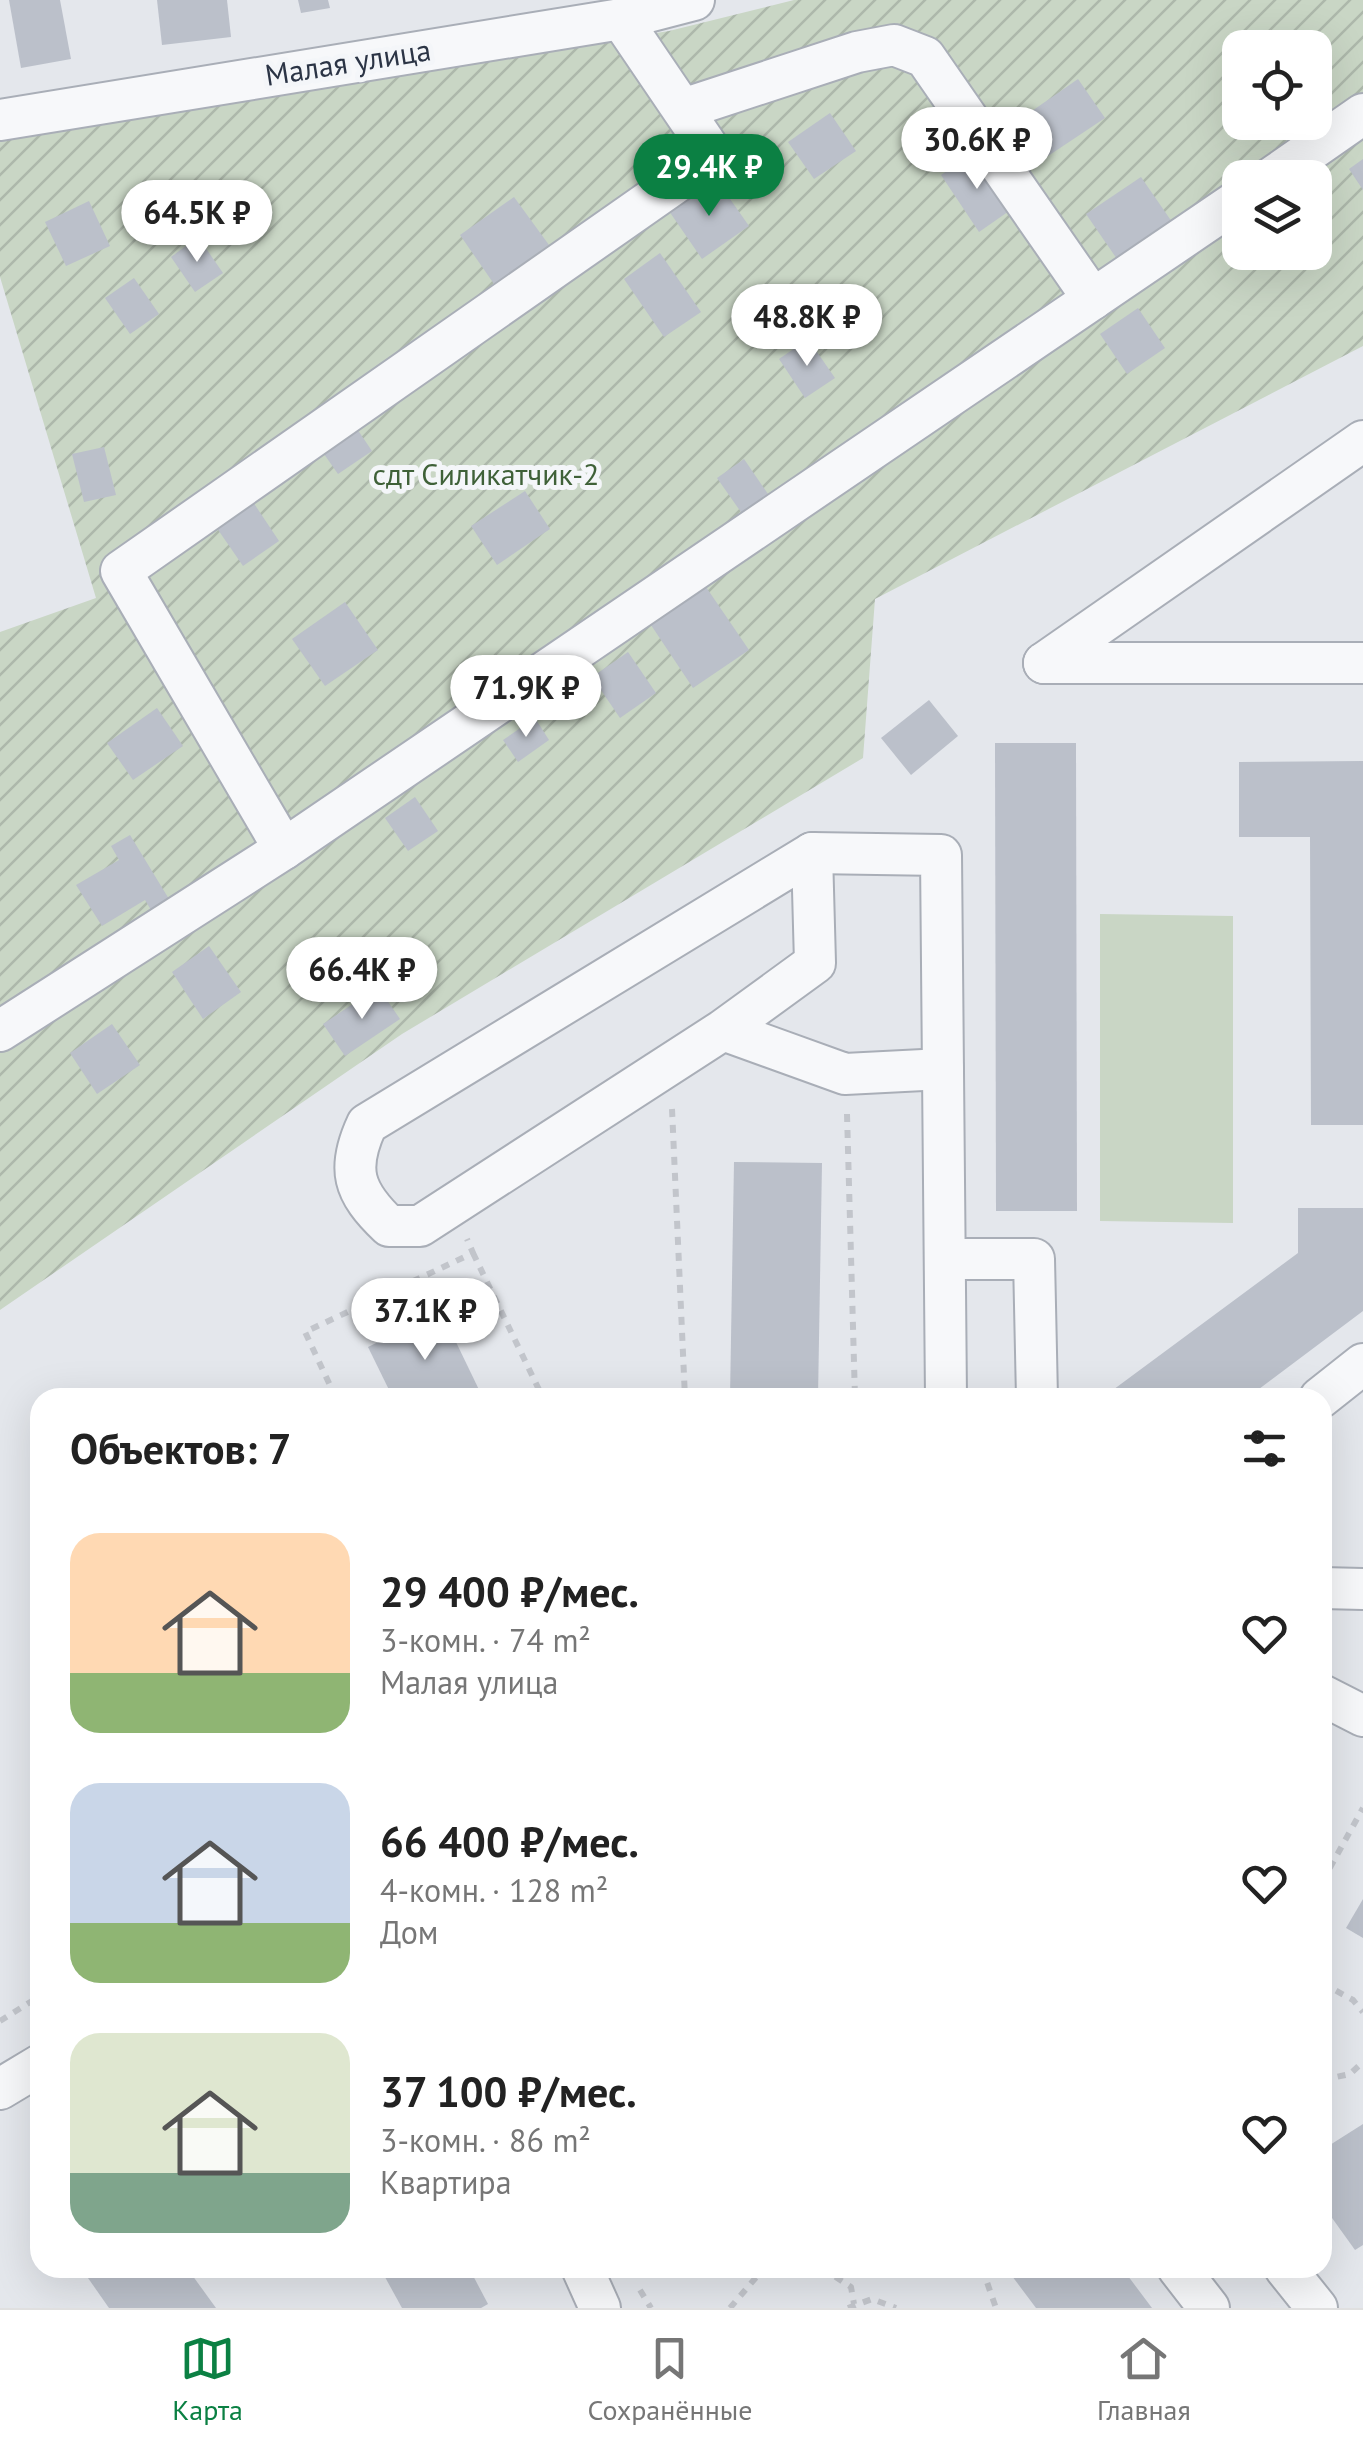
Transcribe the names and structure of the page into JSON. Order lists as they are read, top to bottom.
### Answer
{
  "streets": {
    "street": ["Малая улица"]
  },
  "parks": ["сдт Силикатчик-2"],
  "page": {
    "price": [
      "30.6K ₽",
      "29.4K ₽",
      "64.5K ₽",
      "48.8K ₽",
      "71.9K ₽",
      "66.4K ₽",
      "37.1K ₽"
    ],
    "heading": "Объектов: 7",
    "list": [
      {
        "name": "29 400 ₽/мес.",
        "note": "3-комн. · 74 m² · Малая улица"
      },
      {
        "name": "66 400 ₽/мес.",
        "note": "4-комн. · 128 m² · Дом"
      },
      {
        "name": "37 100 ₽/мес.",
        "note": "3-комн. · 86 m² · Квартира"
      }
    ],
    "tabs": ["Карта", "Сохранённые", "Главная"]
  }
}
